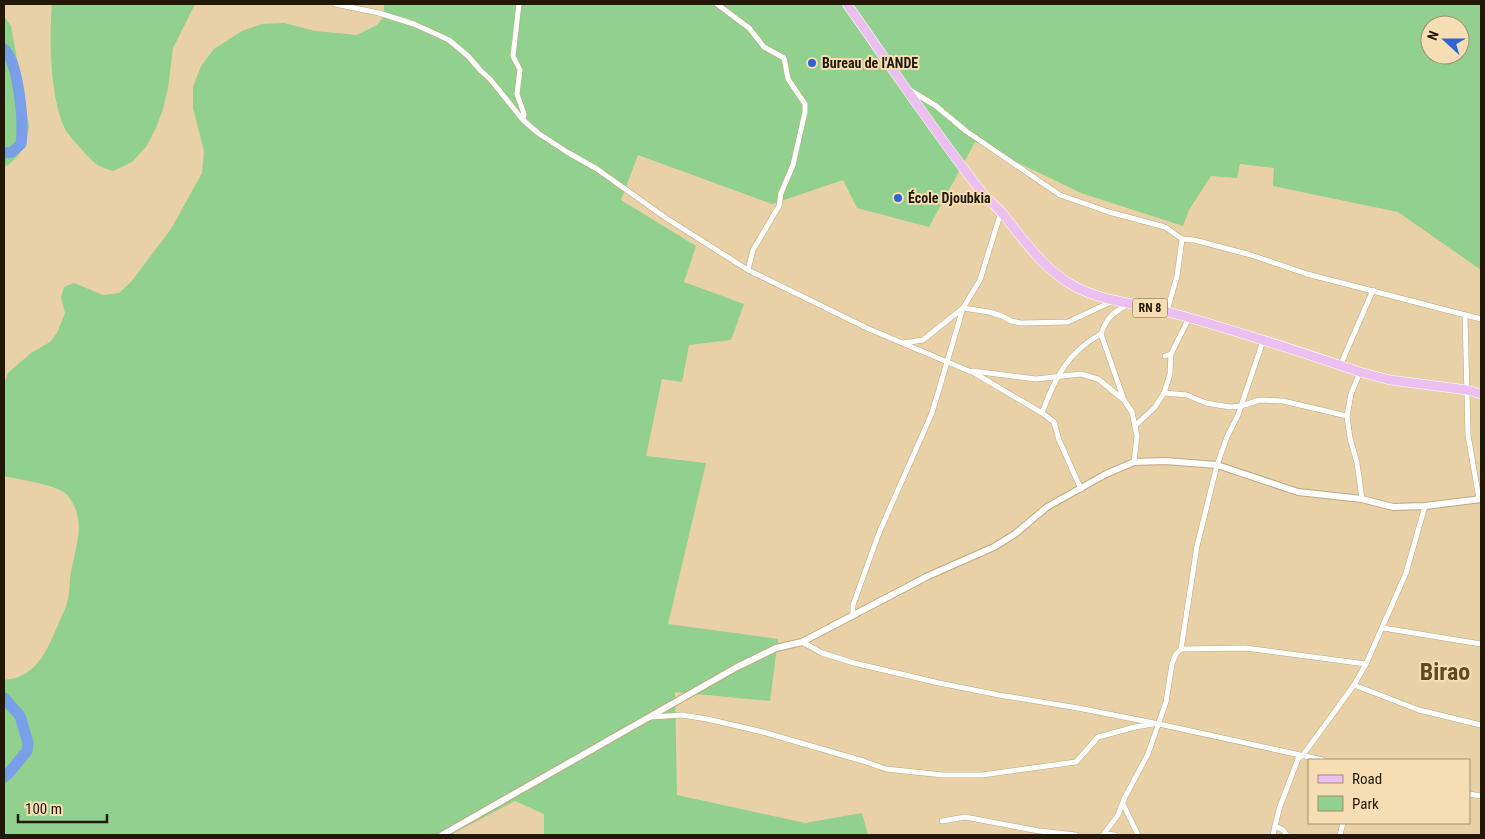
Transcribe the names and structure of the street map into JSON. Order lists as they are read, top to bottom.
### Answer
{
  "streets": {
    "main road": ["RN 8"]
  },
  "districts": ["Birao"],
  "places": ["Bureau de l'ANDE", "École Djoubkia"],
  "legend": ["Road", "Park"],
  "scale_bar": "100 m",
  "north": "left"
}
